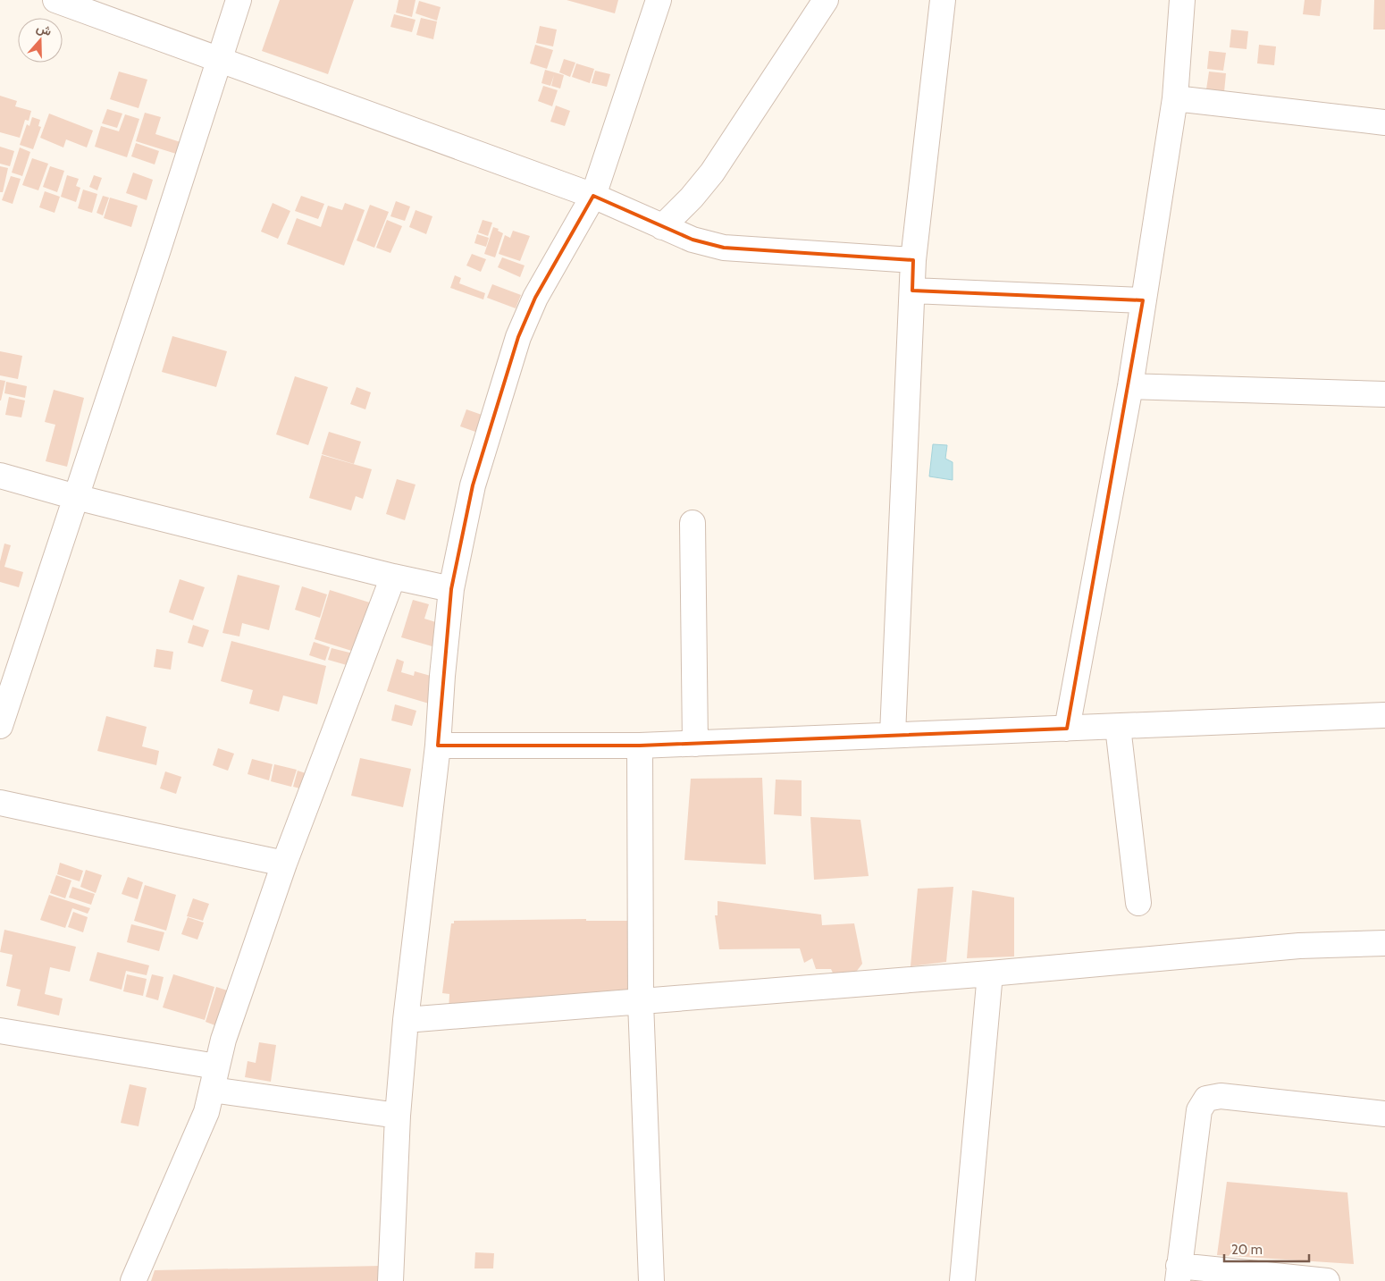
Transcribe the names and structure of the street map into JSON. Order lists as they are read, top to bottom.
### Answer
{
  "scale_bar": "20 m",
  "north": "top"
}
